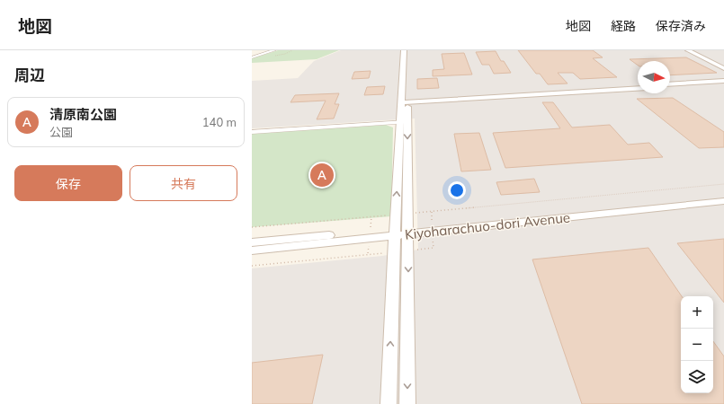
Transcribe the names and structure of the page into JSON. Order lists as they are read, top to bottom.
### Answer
{
  "streets": {
    "street": ["Kiyoharachuo-dori Avenue"]
  },
  "north": "right",
  "page": {
    "header": "地図",
    "nav": ["地図", "経路", "保存済み"],
    "heading": "周辺",
    "list": [
      {
        "mark": "A",
        "name": "清原南公園",
        "note": "公園",
        "value": "140 m"
      }
    ],
    "buttons": ["保存", "共有"],
    "pins": "A",
    "map_buttons": ["+", "−"]
  }
}
